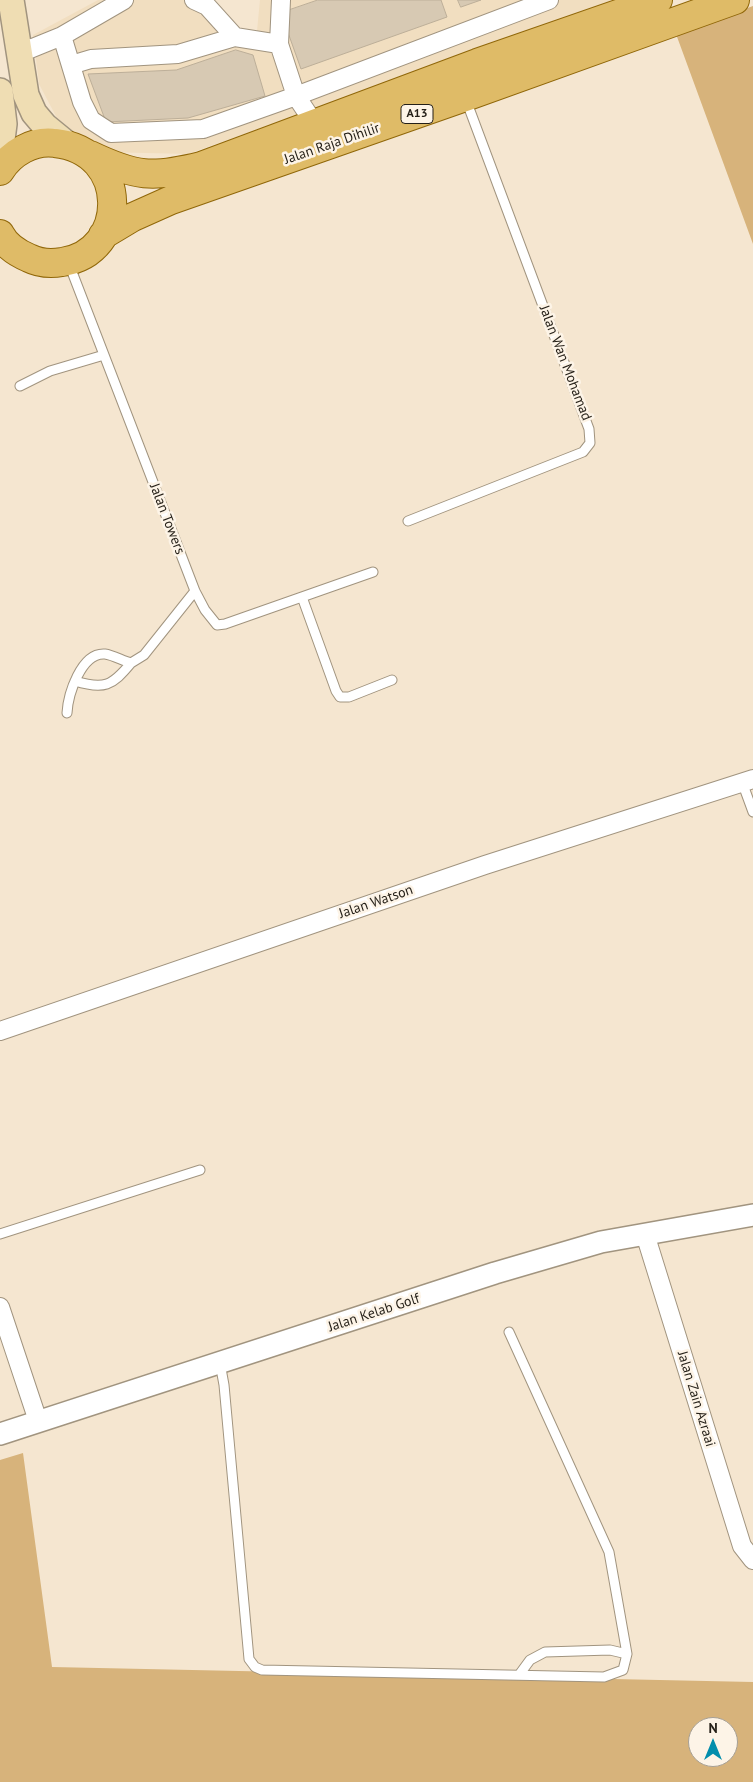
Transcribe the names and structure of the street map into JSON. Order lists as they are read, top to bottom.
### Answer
{
  "streets": {
    "main road": ["A13", "Jalan Raja Dihilir"],
    "street": ["Jalan Watson", "Jalan Kelab Golf", "Jalan Zain Azraai"],
    "lane": ["Jalan Wan Mohamad", "Jalan Towers"]
  },
  "crossings": [
    ["A13", "Jalan Raja Dihilir"],
    ["A13", "Jalan Towers"],
    ["Jalan Raja Dihilir", "Jalan Wan Mohamad"],
    ["Jalan Kelab Golf", "Jalan Zain Azraai"]
  ],
  "north": "top"
}
